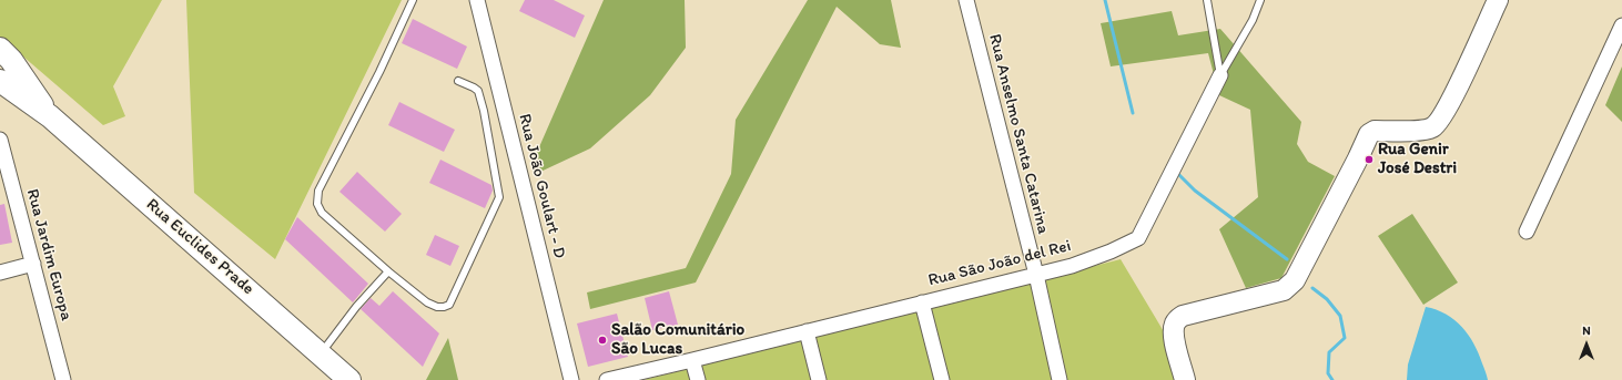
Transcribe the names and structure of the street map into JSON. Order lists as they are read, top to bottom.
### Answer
{
  "streets": {
    "main road": ["Rua Euclides Prade"],
    "street": [
      "Rua Anselmo Santa Catarina",
      "Rua João Goulart - D",
      "Rua Jardim Europa",
      "Rua São João del Rei"
    ]
  },
  "crossings": [
    ["Rua Anselmo Santa Catarina", "Rua São João del Rei"]
  ],
  "places": ["Rua Genir José Destri", "Salão Comunitário São Lucas"],
  "north": "top"
}
